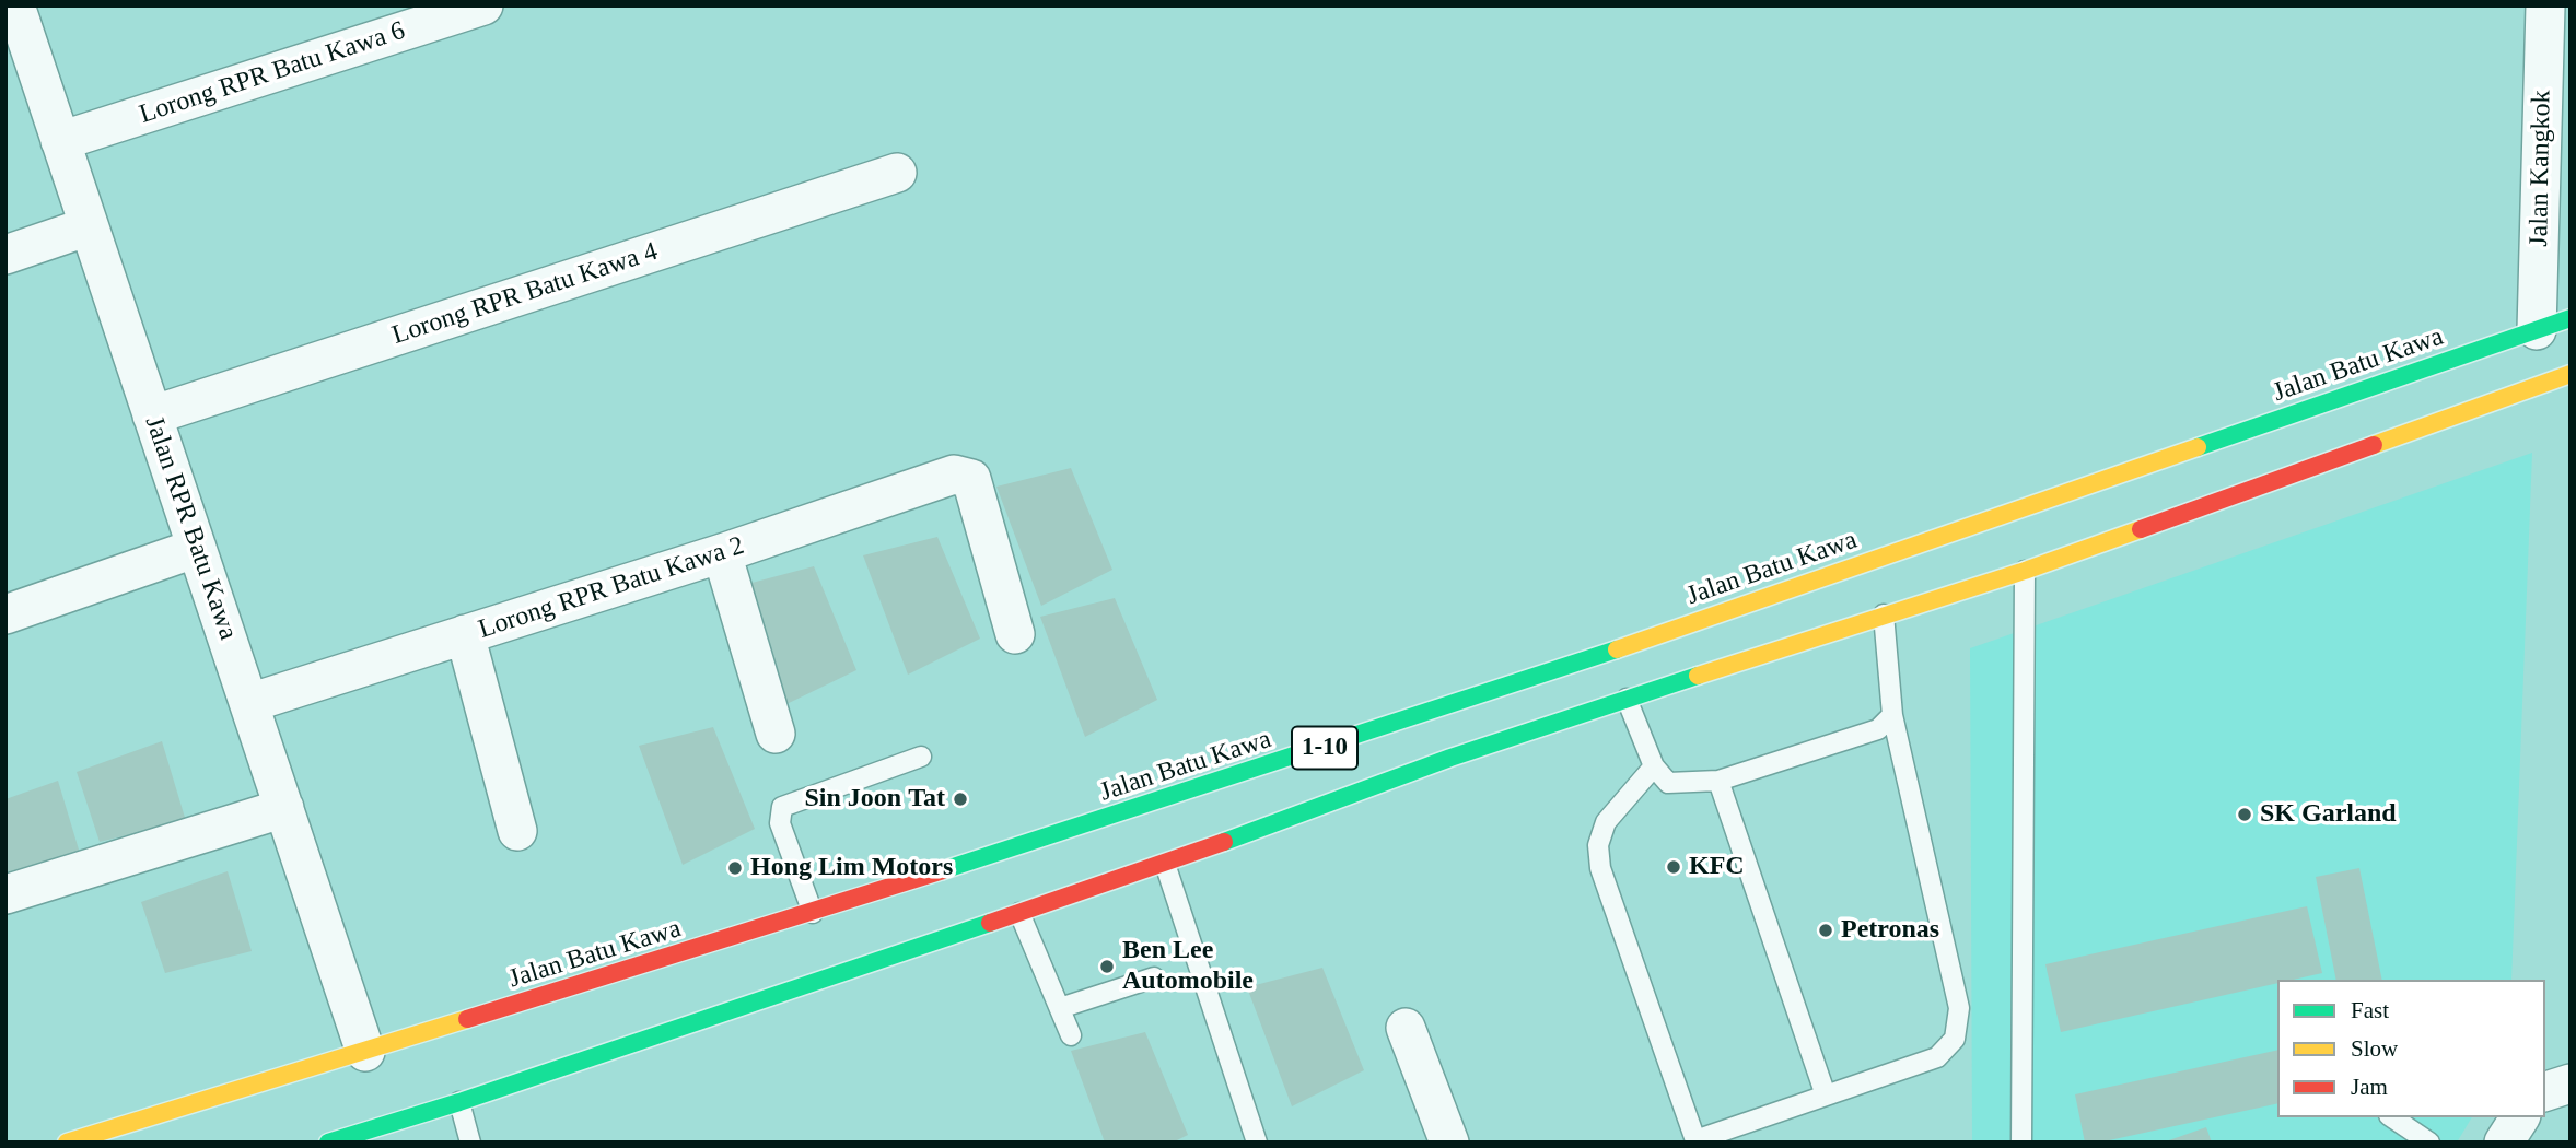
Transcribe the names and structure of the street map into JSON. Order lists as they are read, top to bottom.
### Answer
{
  "streets": {
    "highway": ["Jalan Batu Kawa", "1-10"],
    "street": [
      "Lorong RPR Batu Kawa 6",
      "Jalan Kangkok",
      "Lorong RPR Batu Kawa 4",
      "Jalan RPR Batu Kawa",
      "Lorong RPR Batu Kawa 2"
    ]
  },
  "crossings": [
    ["Lorong RPR Batu Kawa 6", "Jalan RPR Batu Kawa"],
    ["Jalan Kangkok", "Jalan Batu Kawa"],
    ["Lorong RPR Batu Kawa 4", "Jalan RPR Batu Kawa"],
    ["Jalan Batu Kawa", "Jalan RPR Batu Kawa"],
    ["Jalan RPR Batu Kawa", "Lorong RPR Batu Kawa 2"]
  ],
  "places": [
    "Sin Joon Tat",
    "SK Garland",
    "KFC",
    "Hong Lim Motors",
    "Petronas",
    "Ben Lee Automobile"
  ],
  "legend": ["Fast", "Slow", "Jam"]
}
